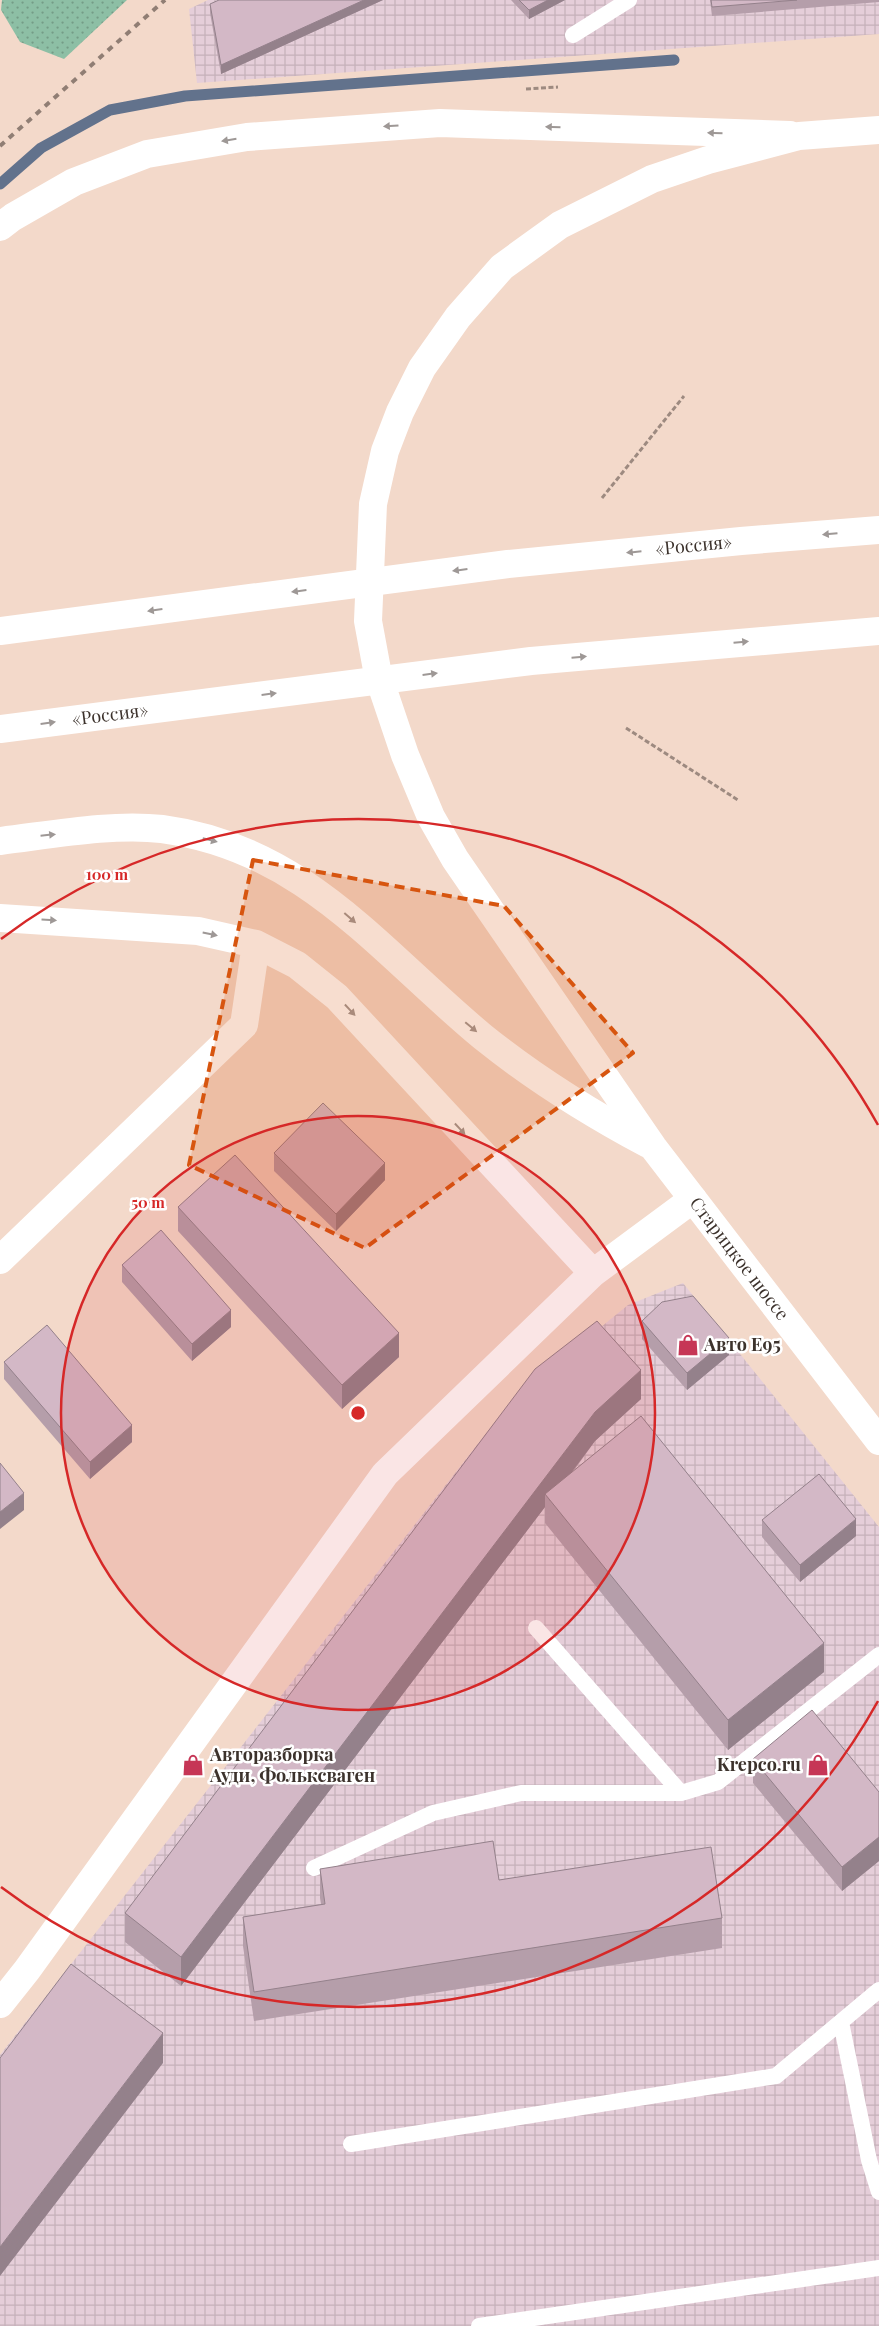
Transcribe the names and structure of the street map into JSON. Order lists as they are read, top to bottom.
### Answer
{
  "streets": {
    "main road": ["«Россия»", "Старицкое шоссе"]
  },
  "places": {
    "shop": ["Авто E95", "Авторазборка Ауди, Фольксваген", "Krepco.ru"]
  },
  "rings": ["100 m", "50 m"]
}
